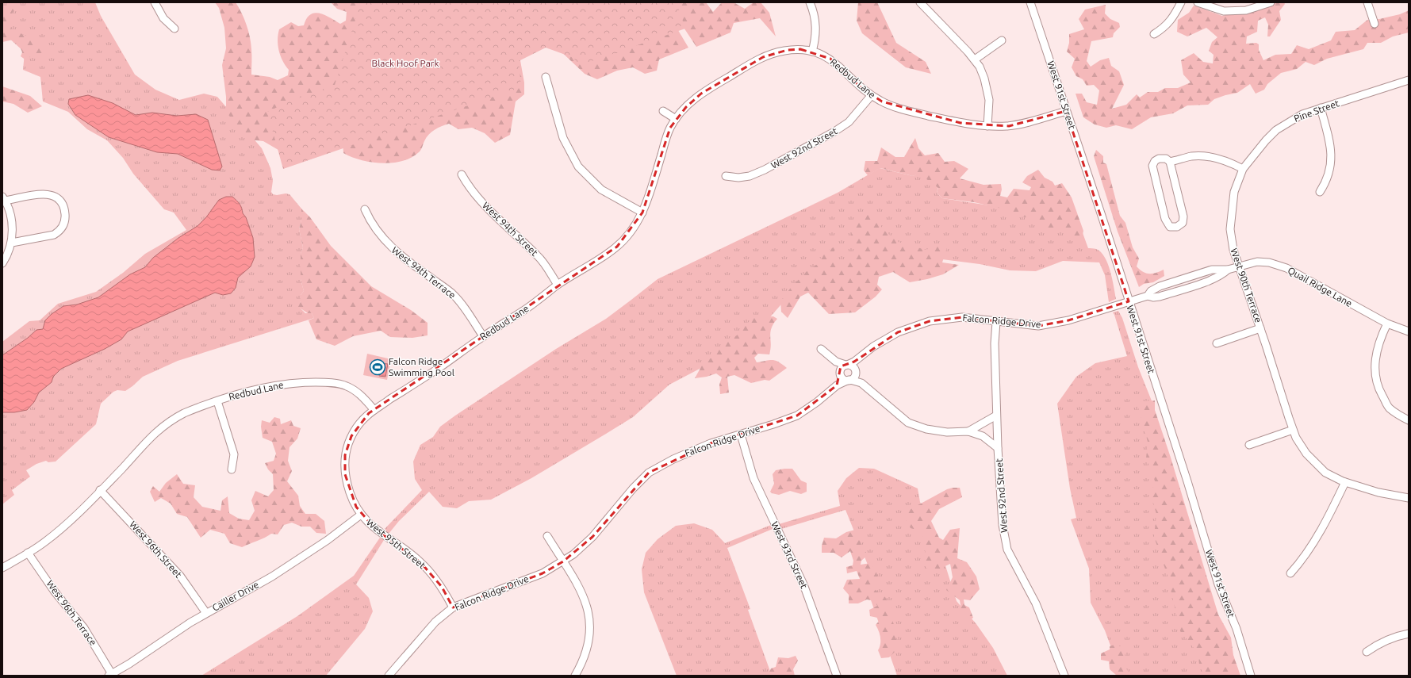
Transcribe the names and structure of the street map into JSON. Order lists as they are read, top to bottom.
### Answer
{
  "streets": {
    "street": [
      "Redbud Lane",
      "West 91st Street",
      "Pine Street",
      "West 92nd Street",
      "West 94th Street",
      "West 94th Terrace",
      "West 90th Terrace",
      "Quail Ridge Lane",
      "Falcon Ridge Drive",
      "West 95th Street",
      "West 96th Street",
      "West 93rd Street",
      "Cailler Drive",
      "West 96th Terrace"
    ]
  },
  "crossings": [
    ["Redbud Lane", "West 91st Street"],
    ["Redbud Lane", "West 92nd Street"],
    ["Redbud Lane", "West 94th Street"],
    ["Redbud Lane", "West 94th Terrace"],
    ["Redbud Lane", "West 95th Street"],
    ["Redbud Lane", "West 96th Street"],
    ["Redbud Lane", "West 96th Terrace"],
    ["West 91st Street", "Quail Ridge Lane"],
    ["West 91st Street", "Falcon Ridge Drive"],
    ["Pine Street", "West 90th Terrace"],
    ["West 92nd Street", "Falcon Ridge Drive"],
    ["West 90th Terrace", "Quail Ridge Lane"],
    ["Quail Ridge Lane", "Falcon Ridge Drive"],
    ["Falcon Ridge Drive", "West 95th Street"],
    ["Falcon Ridge Drive", "West 93rd Street"],
    ["West 95th Street", "Cailler Drive"],
    ["West 96th Street", "Cailler Drive"],
    ["Cailler Drive", "West 96th Terrace"]
  ],
  "parks": ["Black Hoof Park"],
  "places": {
    "sports": ["Falcon Ridge Swimming Pool"]
  }
}
